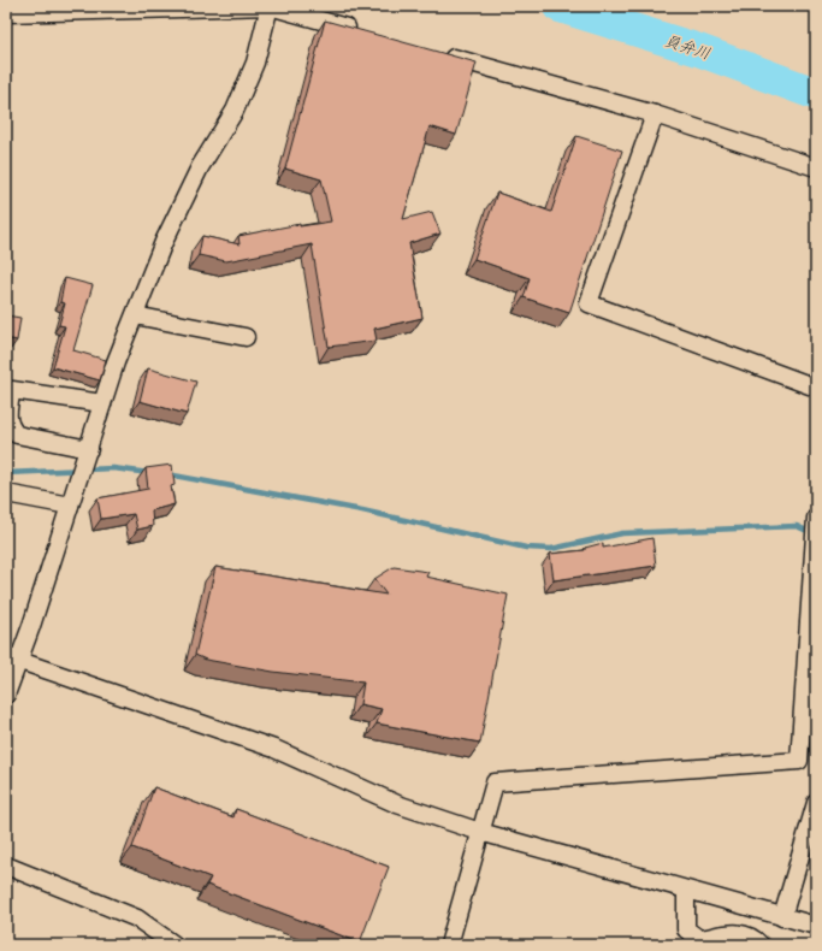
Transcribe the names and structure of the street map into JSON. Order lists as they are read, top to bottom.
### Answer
{
  "water": ["員弁川"]
}
